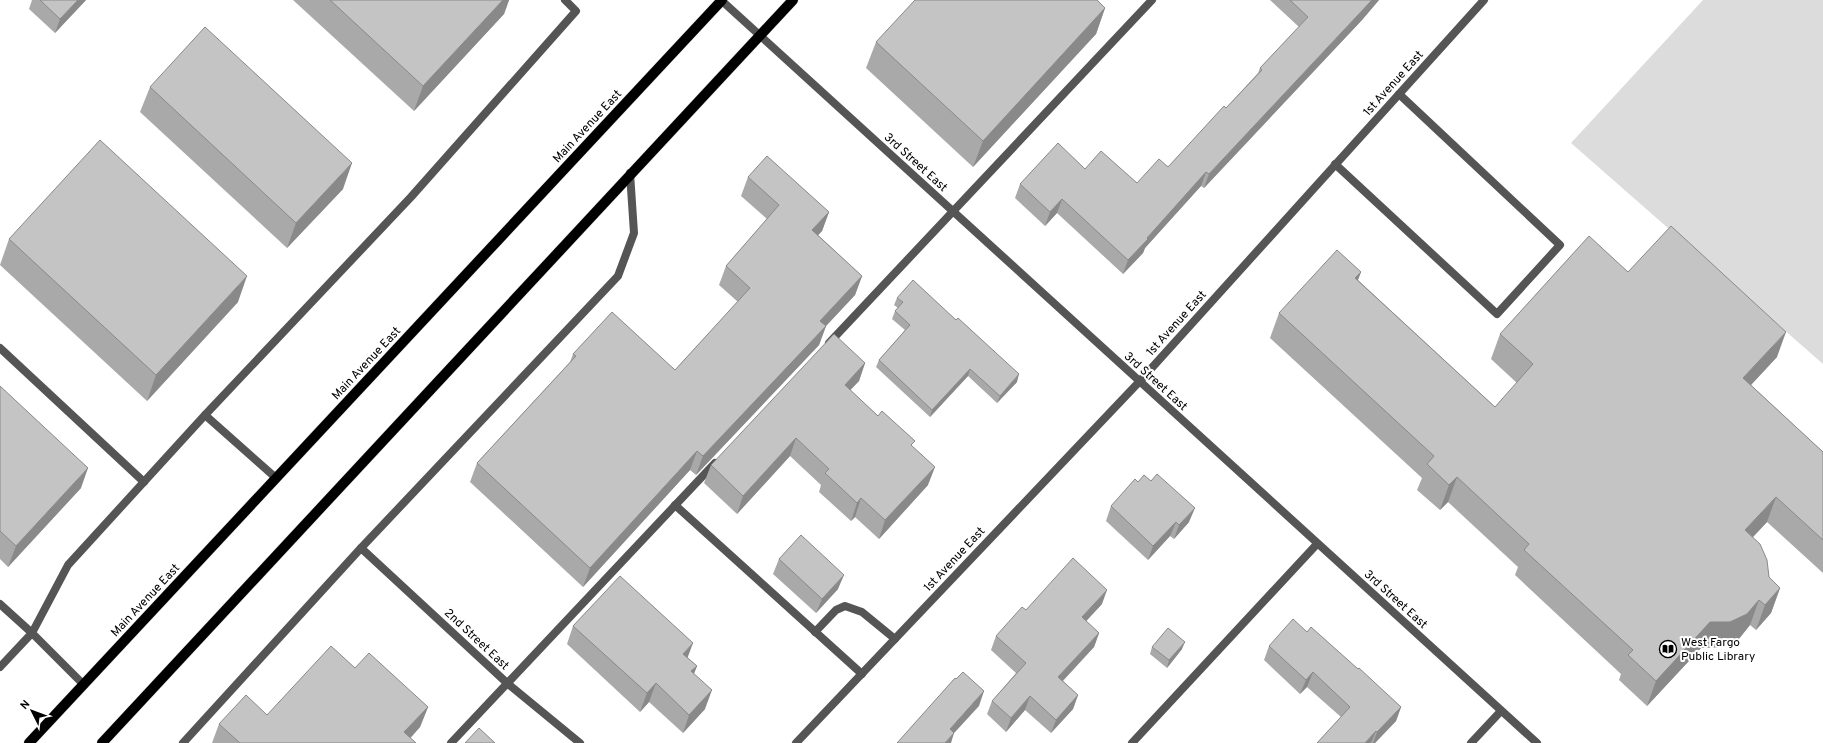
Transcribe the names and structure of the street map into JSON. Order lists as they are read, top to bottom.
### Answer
{
  "streets": {
    "main road": ["Main Avenue East"],
    "street": ["1st Avenue East", "3rd Street East", "2nd Street East"]
  },
  "crossings": [
    ["1st Avenue East", "3rd Street East"],
    ["Main Avenue East", "3rd Street East"]
  ],
  "places": {
    "library": ["West Fargo Public Library"]
  },
  "north": "top left"
}
